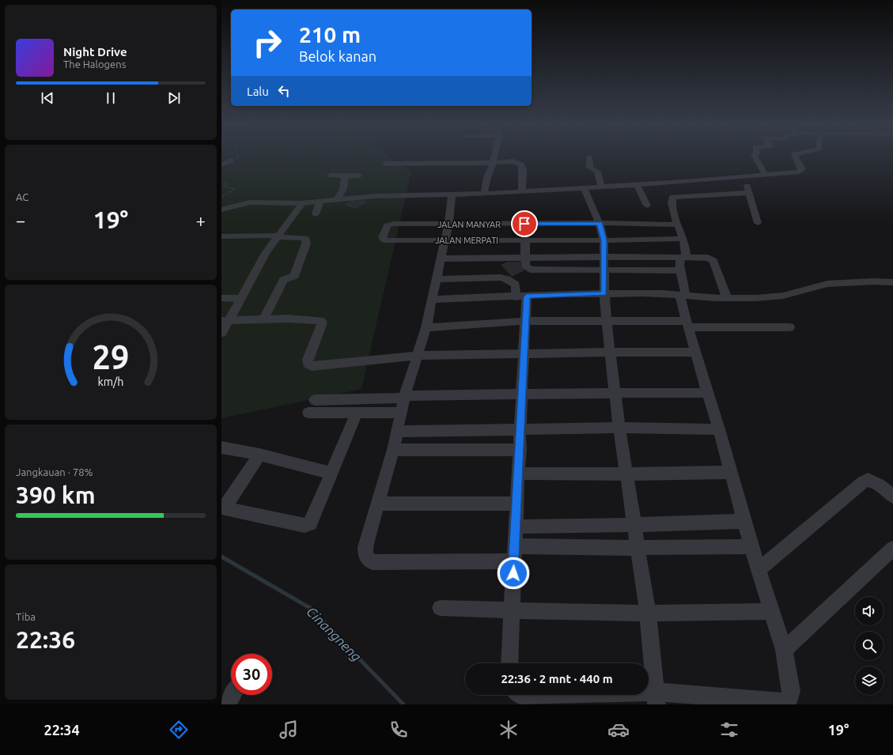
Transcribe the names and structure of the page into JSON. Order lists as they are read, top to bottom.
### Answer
{
  "streets": {
    "street": ["JALAN MANYAR", "JALAN MERPATI"]
  },
  "crossings": [
    ["JALAN MANYAR", "JALAN MERPATI"]
  ],
  "water": ["Cinangneng"],
  "page": {
    "turn": ["210 m", "Belok kanan"],
    "song": ["Night Drive", "The Halogens"],
    "then": "Lalu",
    "tile": [
      "AC",
      ["Jangkauan · 78%", "390 km"],
      ["Tiba", "22:36"]
    ],
    "heat": ["−", "19°", "+"],
    "limit": "30",
    "trip": "22:36 · 2 mnt · 440 m",
    "tabs": ["22:34", "19°"],
    "gauge": ["29", "km/h"]
  }
}
